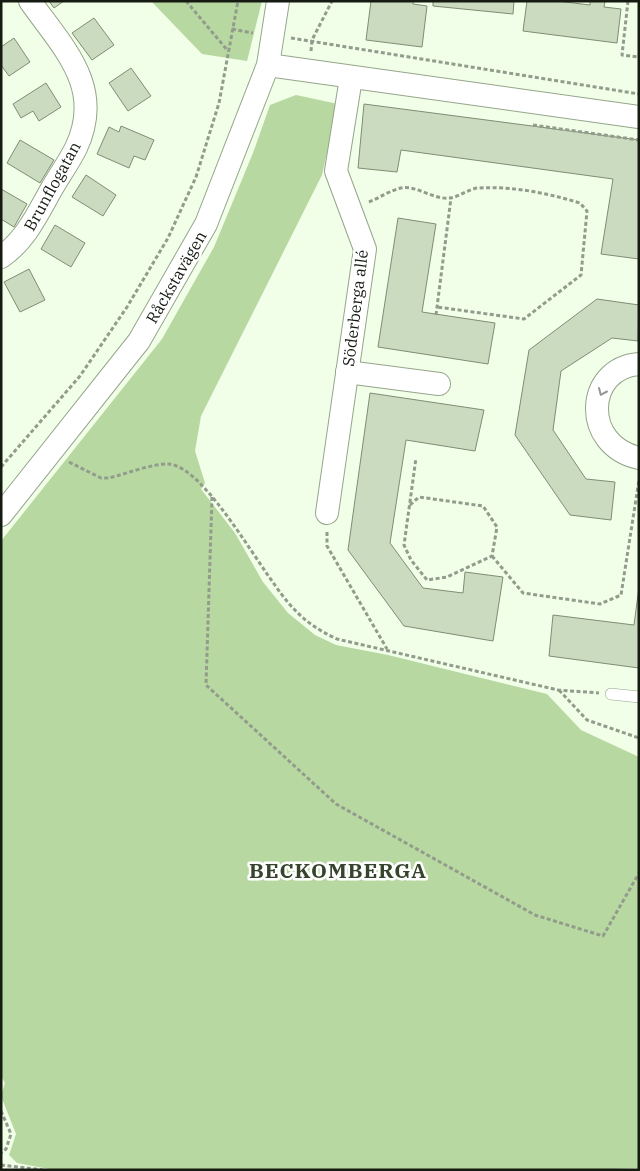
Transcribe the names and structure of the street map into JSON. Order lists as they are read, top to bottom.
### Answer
{
  "streets": {
    "street": ["Brunflogatan", "Råckstavägen", "Söderberga allé"]
  },
  "districts": ["BECKOMBERGA"]
}
